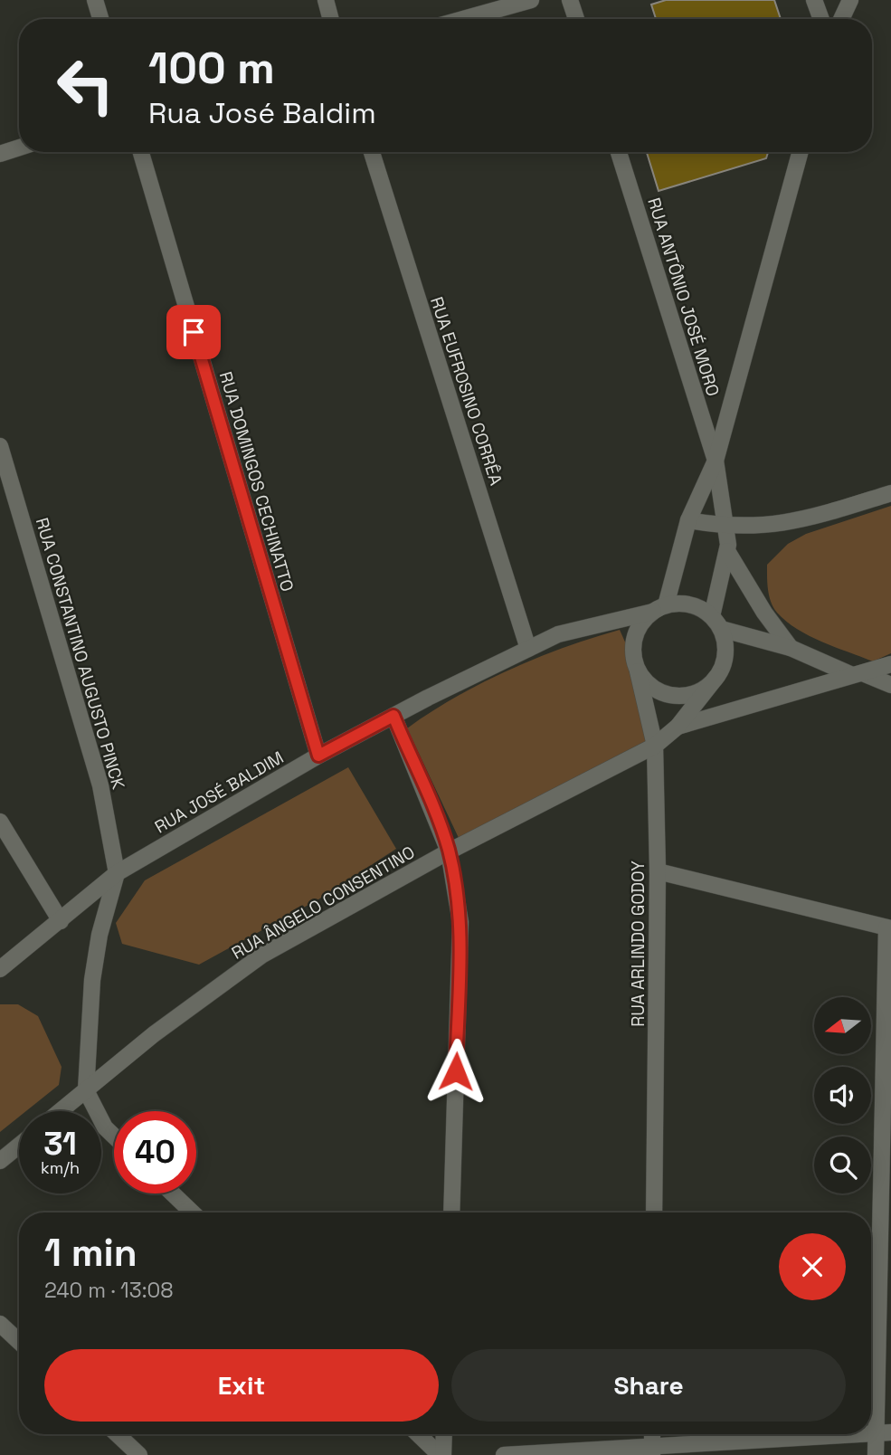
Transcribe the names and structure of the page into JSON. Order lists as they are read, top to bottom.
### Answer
{
  "streets": {
    "street": [
      "RUA ANTÔNIO JOSÉ MORO",
      "RUA EUFROSINO CORRÊA",
      "RUA DOMINGOS CECHINATTO",
      "RUA CONSTANTINO AUGUSTO PINCK",
      "RUA JOSÉ BALDIM",
      "RUA ÂNGELO CONSENTINO",
      "RUA ARLINDO GODOY"
    ]
  },
  "crossings": [
    ["RUA EUFROSINO CORRÊA", "RUA JOSÉ BALDIM"],
    ["RUA DOMINGOS CECHINATTO", "RUA JOSÉ BALDIM"],
    ["RUA CONSTANTINO AUGUSTO PINCK", "RUA JOSÉ BALDIM"],
    ["RUA JOSÉ BALDIM", "RUA ÂNGELO CONSENTINO"],
    ["RUA JOSÉ BALDIM", "RUA ARLINDO GODOY"],
    ["RUA ÂNGELO CONSENTINO", "RUA ARLINDO GODOY"]
  ],
  "north": "left",
  "page": {
    "turn": ["100 m", "Rua José Baldim"],
    "speed": "31 km/h",
    "limit": "40",
    "heading": ["1 min", "240 m · 13:08"],
    "buttons": ["Exit", "Share"]
  }
}
